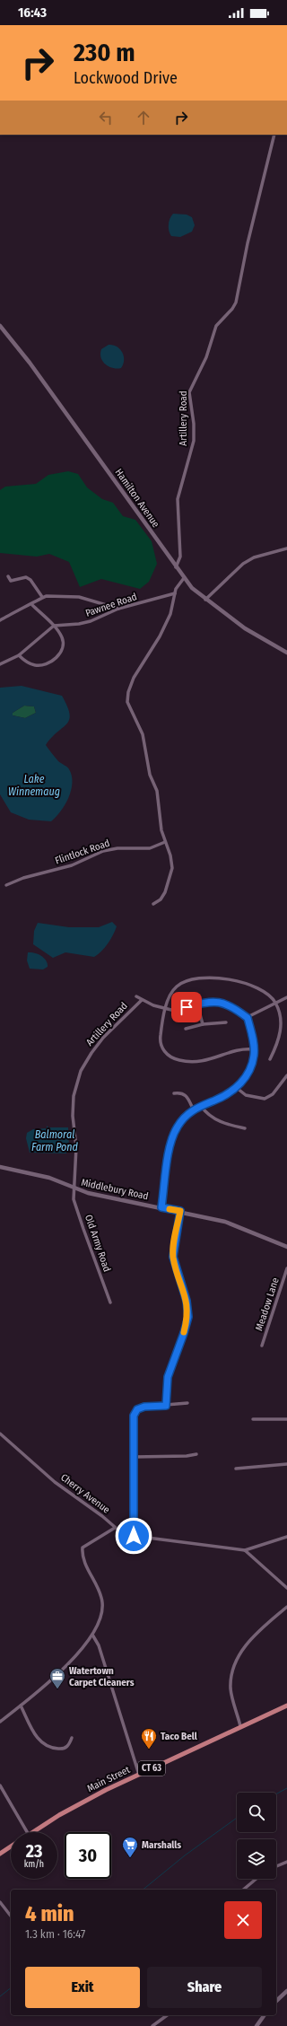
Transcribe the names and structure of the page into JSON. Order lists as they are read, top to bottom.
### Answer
{
  "streets": {
    "main road": ["CT 63", "Main Street"],
    "street": [
      "Artillery Road",
      "Hamilton Avenue",
      "Pawnee Road",
      "Flintlock Road",
      "Middlebury Road",
      "Old Army Road",
      "Meadow Lane",
      "Cherry Avenue"
    ]
  },
  "crossings": [
    ["Artillery Road", "Hamilton Avenue"],
    ["Artillery Road", "Middlebury Road"],
    ["Artillery Road", "Old Army Road"],
    ["Middlebury Road", "Old Army Road"]
  ],
  "water": ["Lake Winnemaug", "Balmoral Farm Pond"],
  "places": {
    "office": ["Watertown Carpet Cleaners"],
    "restaurant": ["Taco Bell"],
    "supermarket": ["Marshalls"]
  },
  "page": {
    "status": "16:43",
    "turn": ["230 m", "Lockwood Drive"],
    "speed": "23 km/h",
    "limit": "30",
    "heading": ["4 min", "1.3 km · 16:47"],
    "buttons": ["Exit", "Share"]
  }
}
